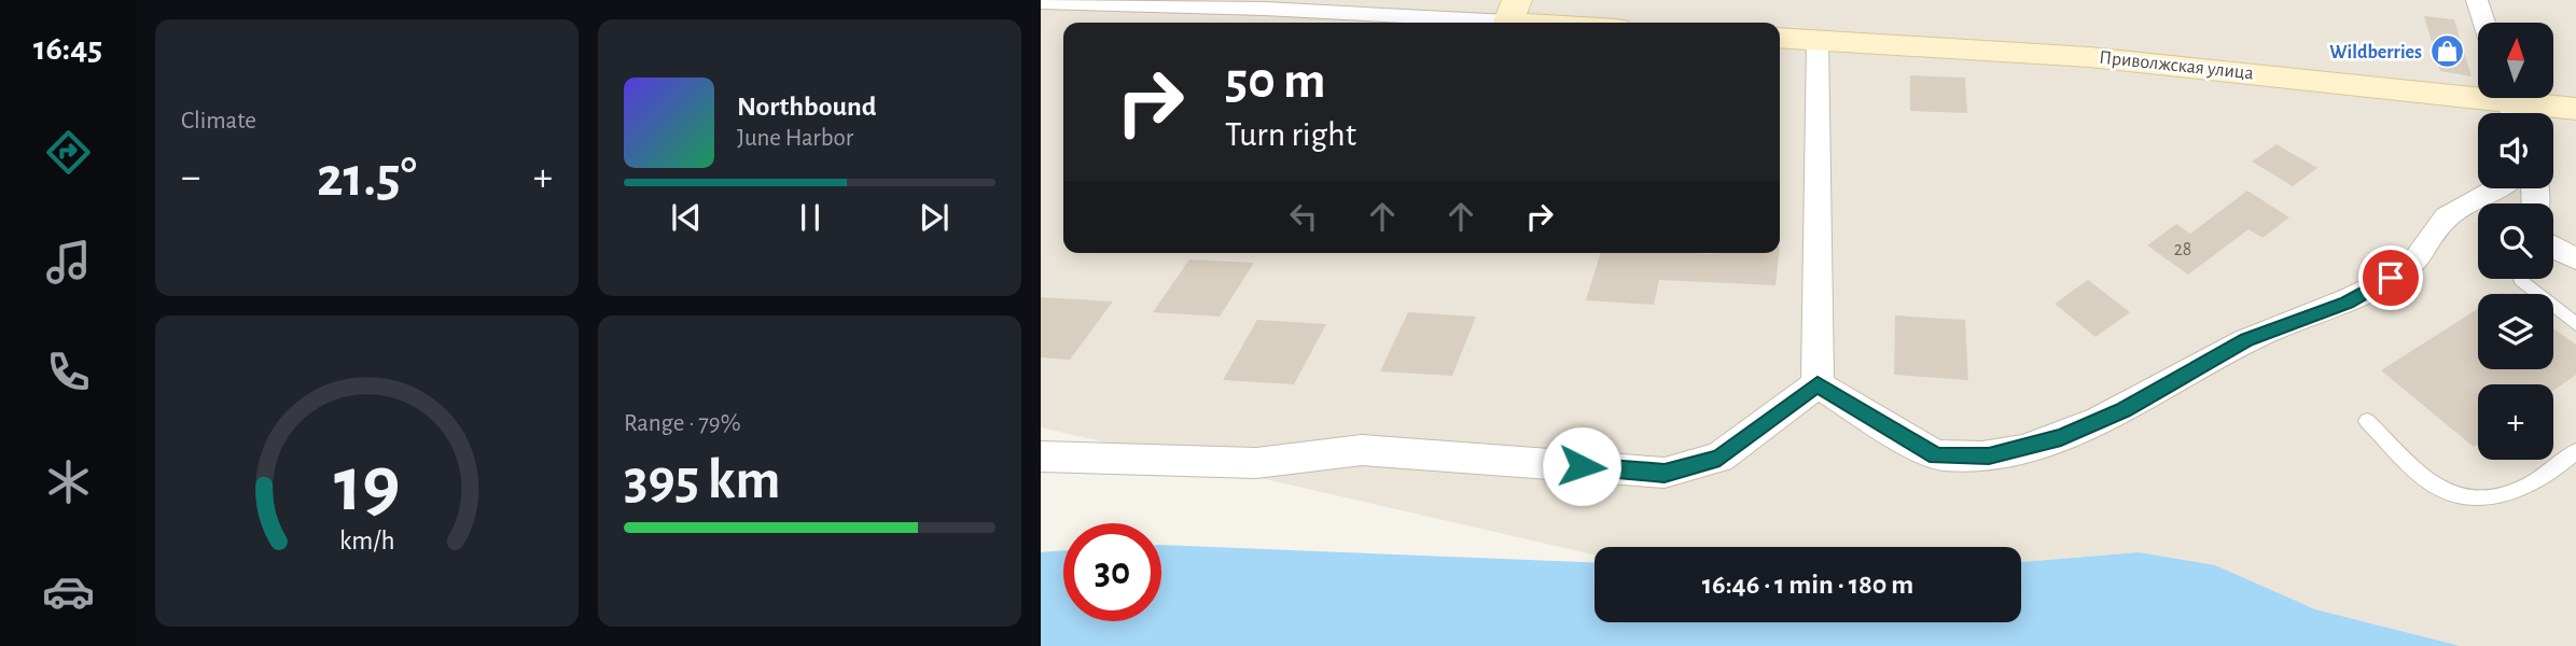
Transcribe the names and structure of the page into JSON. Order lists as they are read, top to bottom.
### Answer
{
  "streets": {
    "main road": ["Приволжская улица"]
  },
  "places": {
    "shop": ["Wildberries"]
  },
  "house_numbers": ["28"],
  "north": "top",
  "page": {
    "tabs": "16:45",
    "tile": [
      "Climate",
      ["Range · 79%", "395 km"]
    ],
    "map_buttons": "+",
    "turn": ["50 m", "Turn right"],
    "song": ["Northbound", "June Harbor"],
    "heat": ["−", "21.5°", "+"],
    "limit": "30",
    "trip": "16:46 · 1 min · 180 m",
    "gauge": ["19", "km/h"]
  }
}
